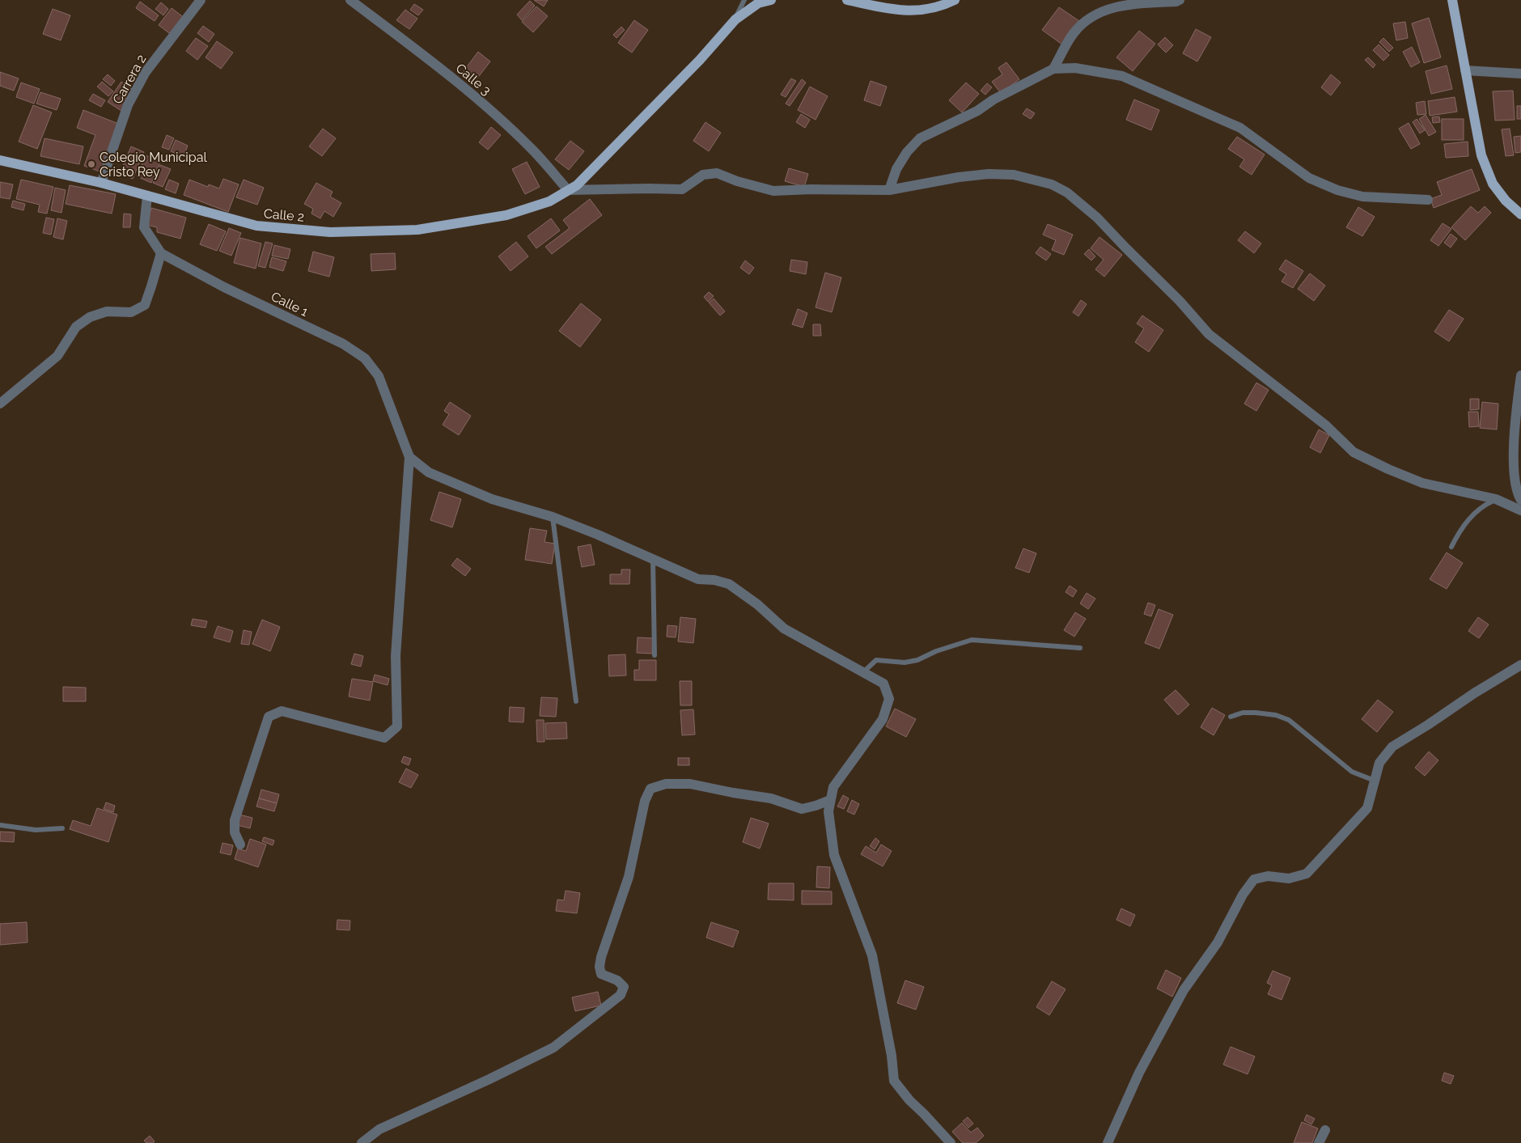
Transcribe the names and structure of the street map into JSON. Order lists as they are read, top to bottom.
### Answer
{
  "streets": {
    "main road": ["Calle 2"],
    "street": ["Carrera 2", "Calle 3", "Calle 1"]
  },
  "crossings": [
    ["Carrera 2", "Calle 2"],
    ["Calle 3", "Calle 2"],
    ["Calle 2", "Calle 1"]
  ],
  "places": ["Colegio Municipal Cristo Rey"]
}
